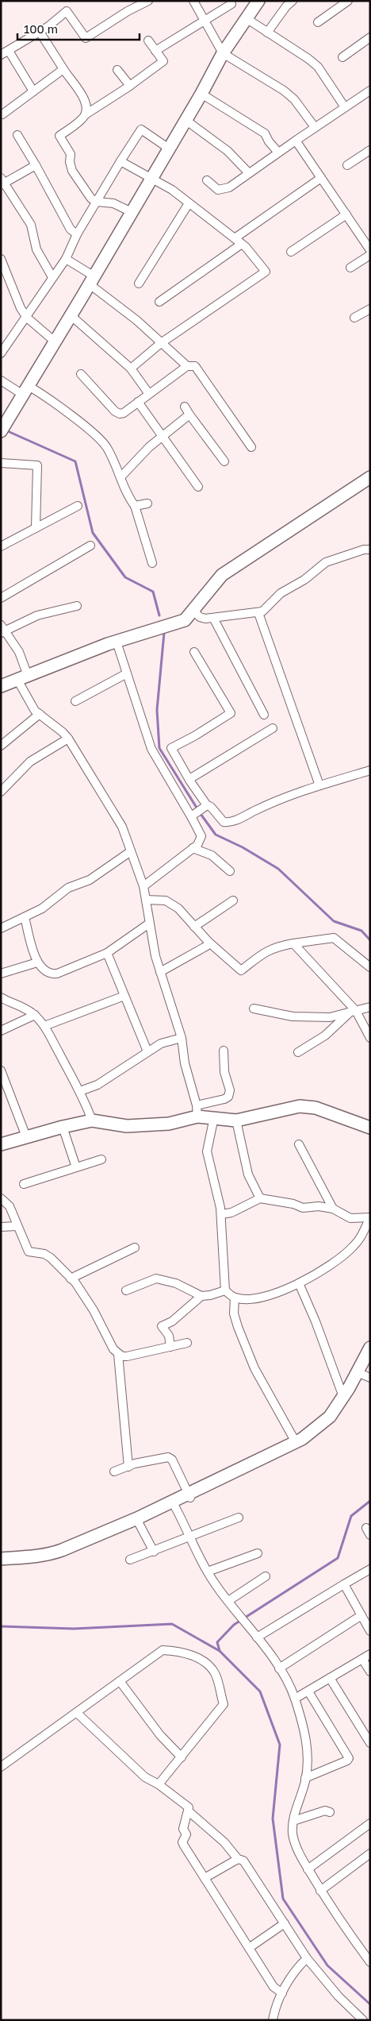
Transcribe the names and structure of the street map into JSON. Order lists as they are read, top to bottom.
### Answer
{
  "scale_bar": "100 m"
}
